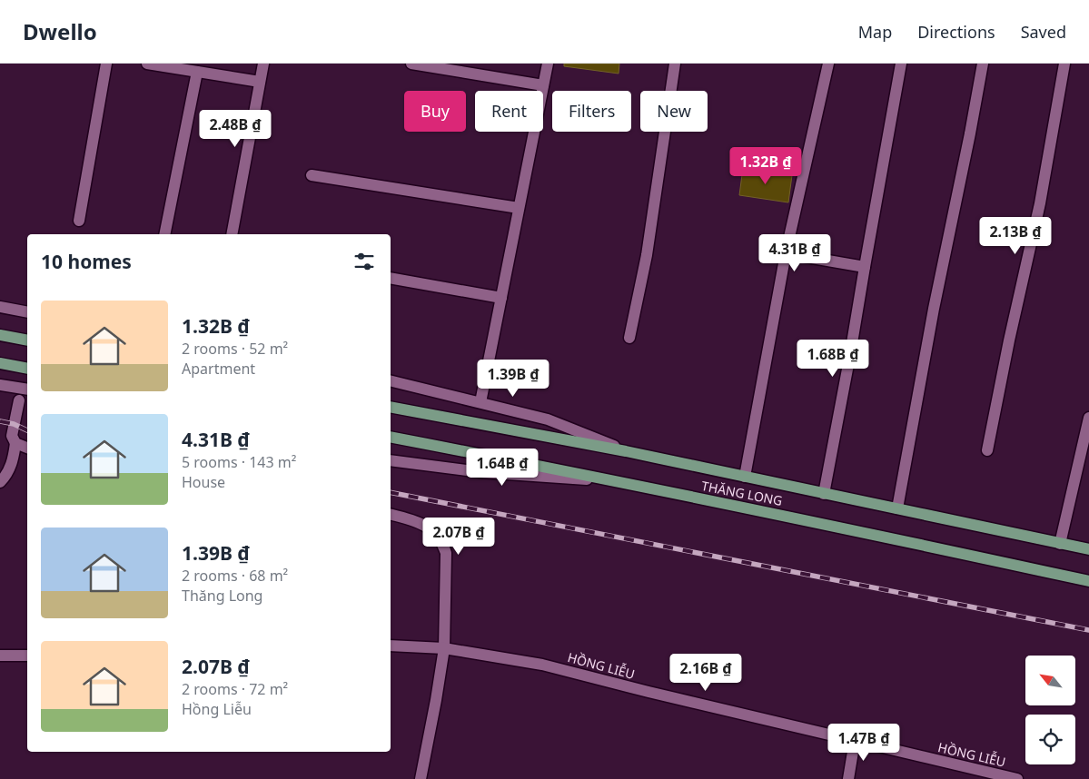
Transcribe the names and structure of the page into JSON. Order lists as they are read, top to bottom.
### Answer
{
  "streets": {
    "main road": ["THĂNG LONG"],
    "street": ["HỒNG LIỄU"]
  },
  "north": "top left",
  "page": {
    "header": "Dwello",
    "nav": ["Map", "Directions", "Saved"],
    "chip": [
      "Buy",
      "Rent",
      "Filters",
      "New"
    ],
    "price": [
      "2.48B ₫",
      "1.32B ₫",
      "2.13B ₫",
      "4.31B ₫",
      "1.68B ₫",
      "1.39B ₫",
      "1.64B ₫",
      "2.07B ₫",
      "2.16B ₫",
      "1.47B ₫"
    ],
    "heading": "10 homes",
    "list": [
      {
        "name": "1.32B ₫",
        "note": "2 rooms · 52 m² · Apartment"
      },
      {
        "name": "4.31B ₫",
        "note": "5 rooms · 143 m² · House"
      },
      {
        "name": "1.39B ₫",
        "note": "2 rooms · 68 m² · Thăng Long"
      },
      {
        "name": "2.07B ₫",
        "note": "2 rooms · 72 m² · Hồng Liễu"
      }
    ]
  }
}
